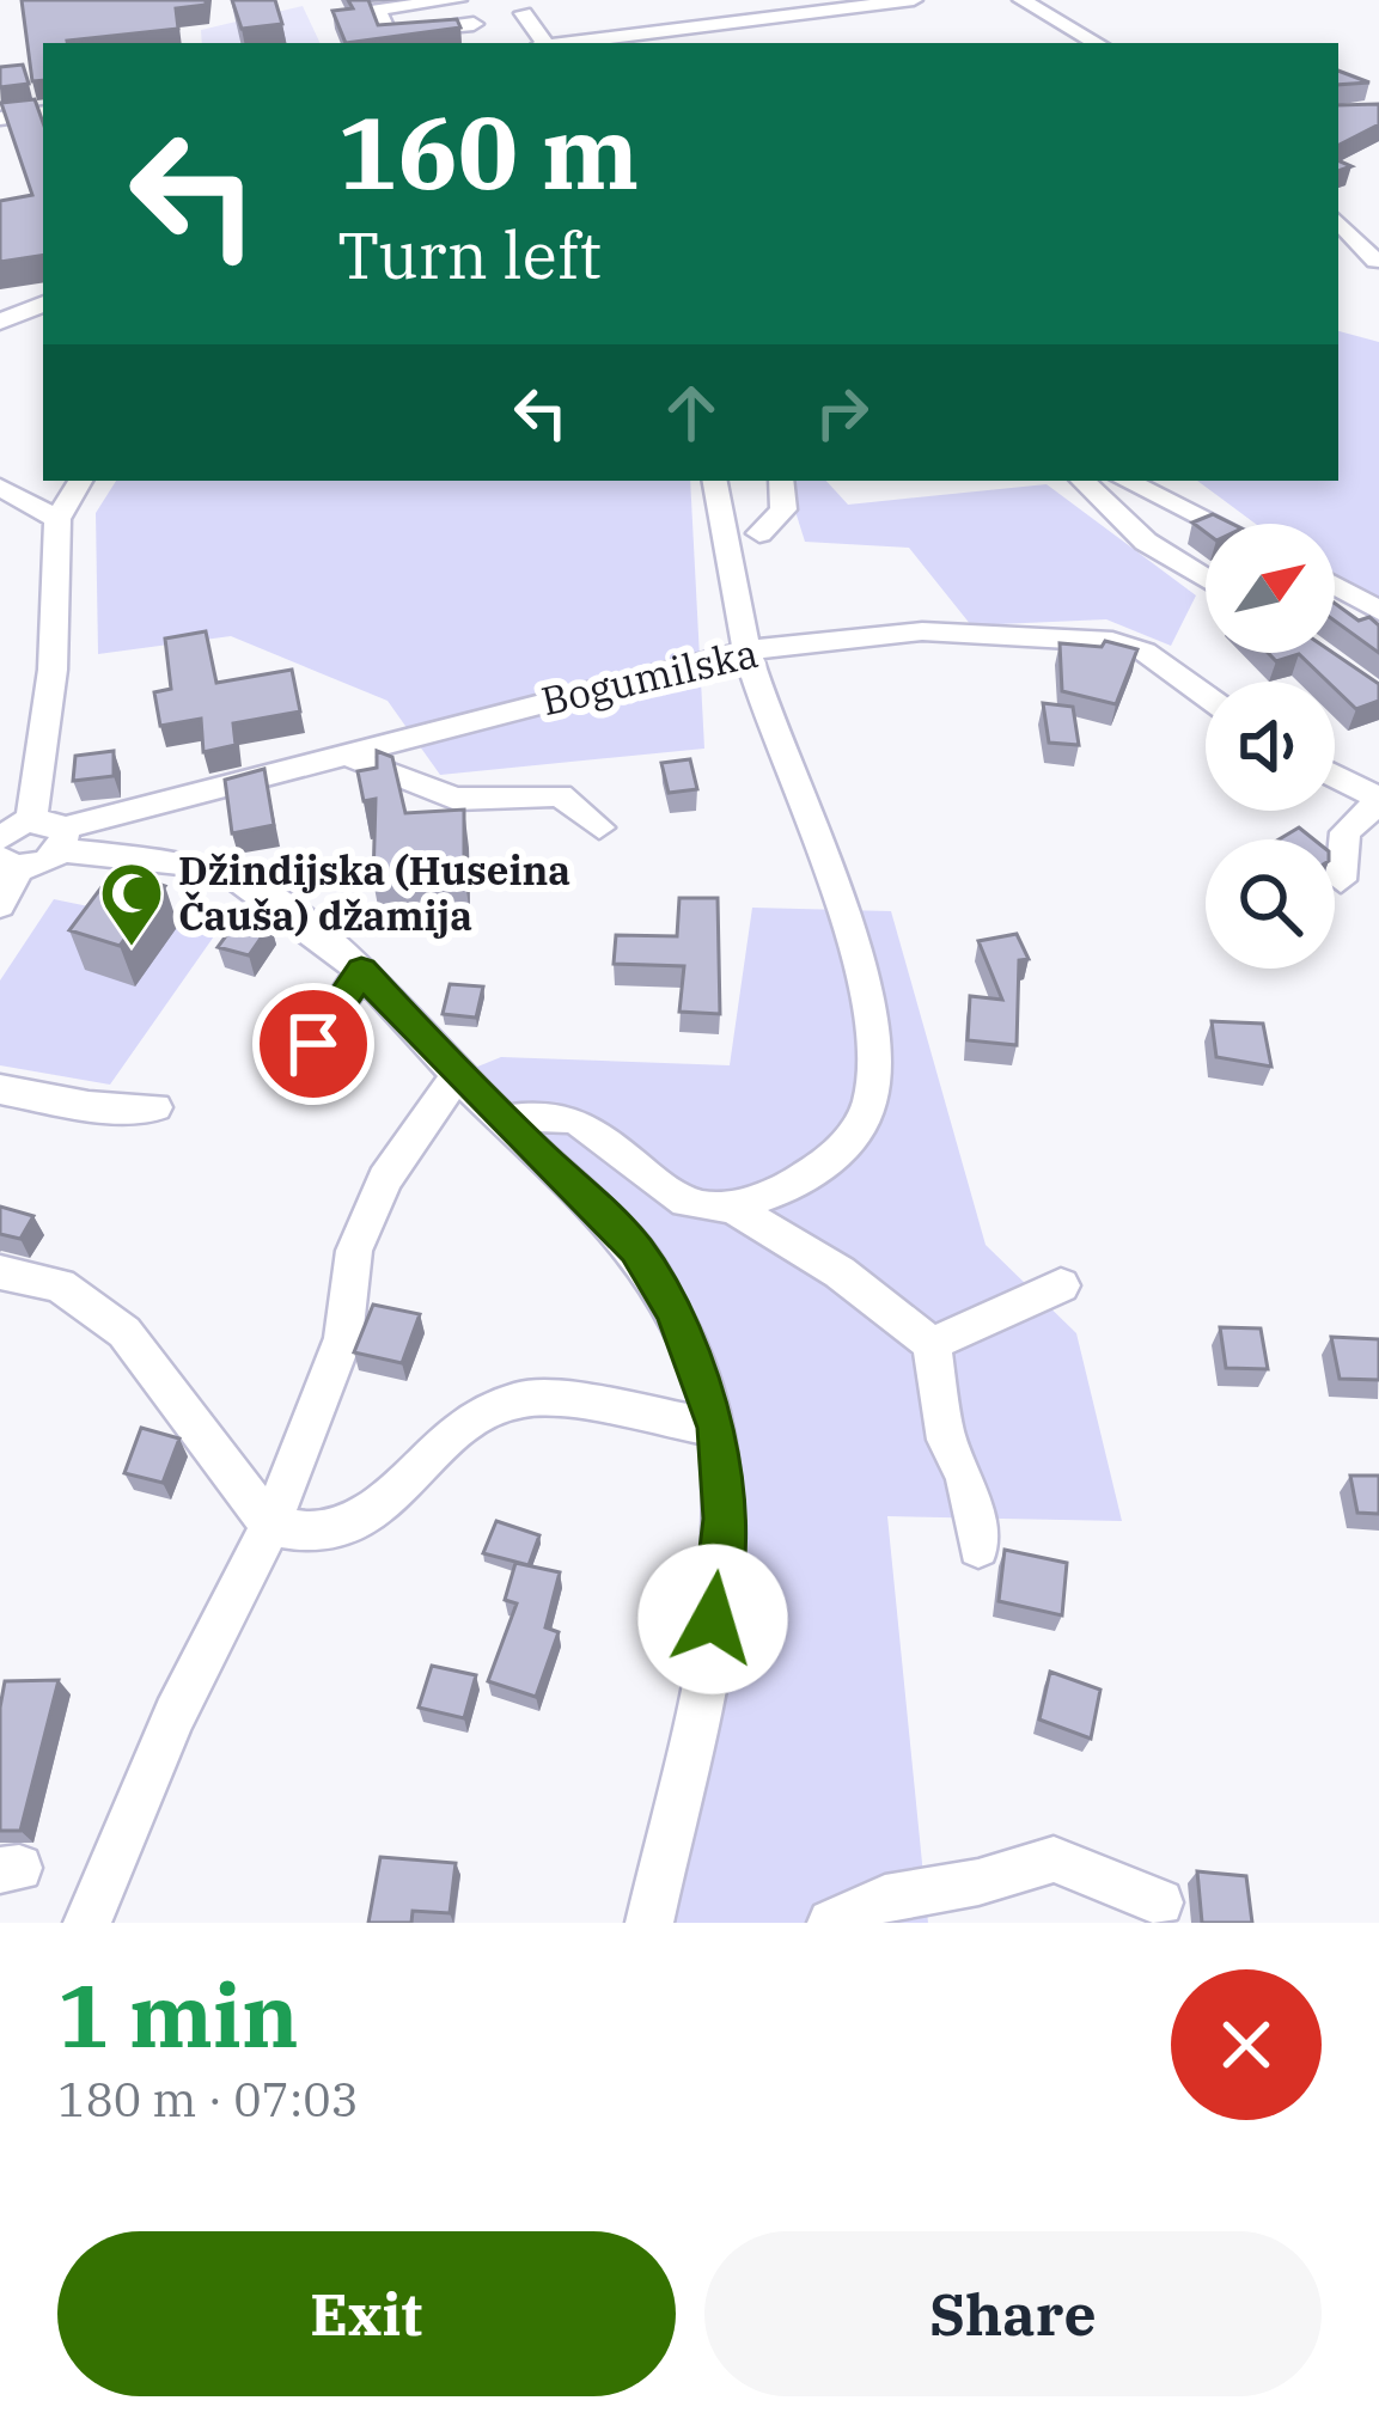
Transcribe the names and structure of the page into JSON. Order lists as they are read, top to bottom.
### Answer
{
  "streets": {
    "street": ["Bogumilska"]
  },
  "places": {
    "mosque": ["Džindijska (Huseina Čauša) džamija"]
  },
  "north": "top right",
  "page": {
    "turn": ["160 m", "Turn left"],
    "heading": ["1 min", "180 m · 07:03"],
    "buttons": ["Exit", "Share"]
  }
}
